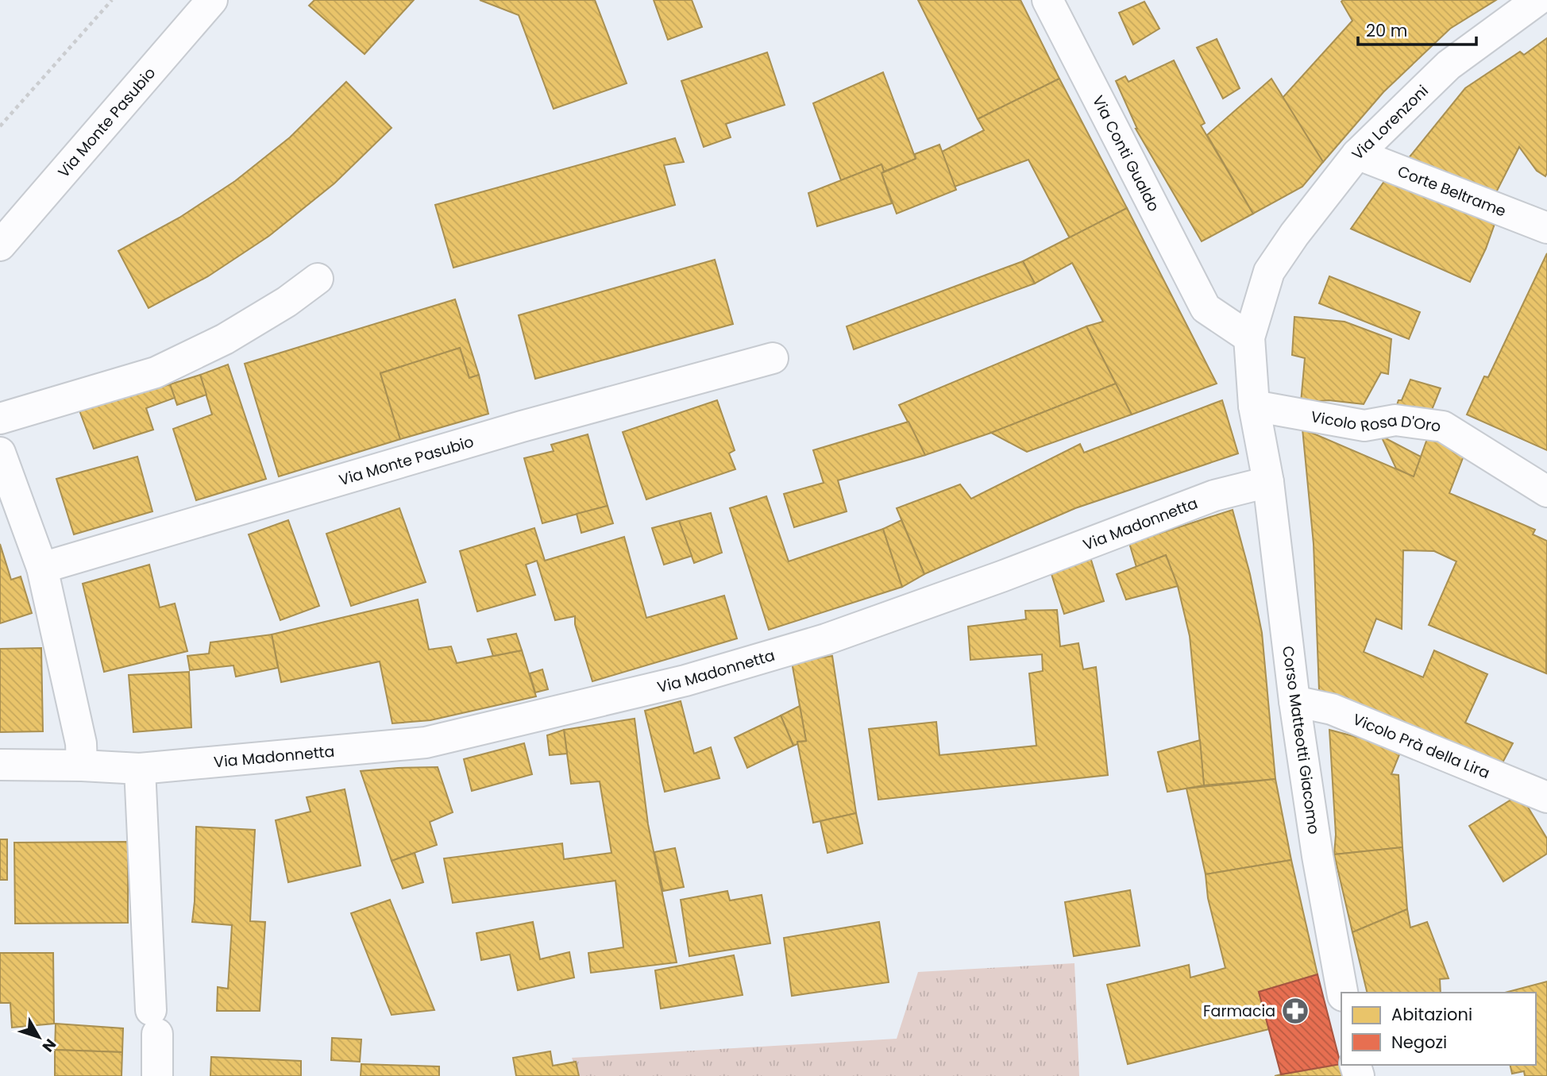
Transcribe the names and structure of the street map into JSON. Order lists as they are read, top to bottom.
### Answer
{
  "streets": {
    "street": [
      "Via Monte Pasubio",
      "Via Lorenzoni",
      "Via Conti Gualdo",
      "Corte Beltrame",
      "Vicolo Rosa D'Oro",
      "Via Madonnetta",
      "Corso Matteotti Giacomo",
      "Vicolo Prà della Lira"
    ]
  },
  "crossings": [
    ["Via Lorenzoni", "Via Conti Gualdo"],
    ["Via Lorenzoni", "Corte Beltrame"],
    ["Via Lorenzoni", "Corso Matteotti Giacomo"],
    ["Via Conti Gualdo", "Corso Matteotti Giacomo"],
    ["Vicolo Rosa D'Oro", "Corso Matteotti Giacomo"],
    ["Via Madonnetta", "Corso Matteotti Giacomo"],
    ["Corso Matteotti Giacomo", "Vicolo Prà della Lira"]
  ],
  "places": {
    "pharmacy": ["Farmacia"]
  },
  "legend": ["Abitazioni", "Negozi"],
  "scale_bar": "20 m",
  "north": "bottom right"
}
